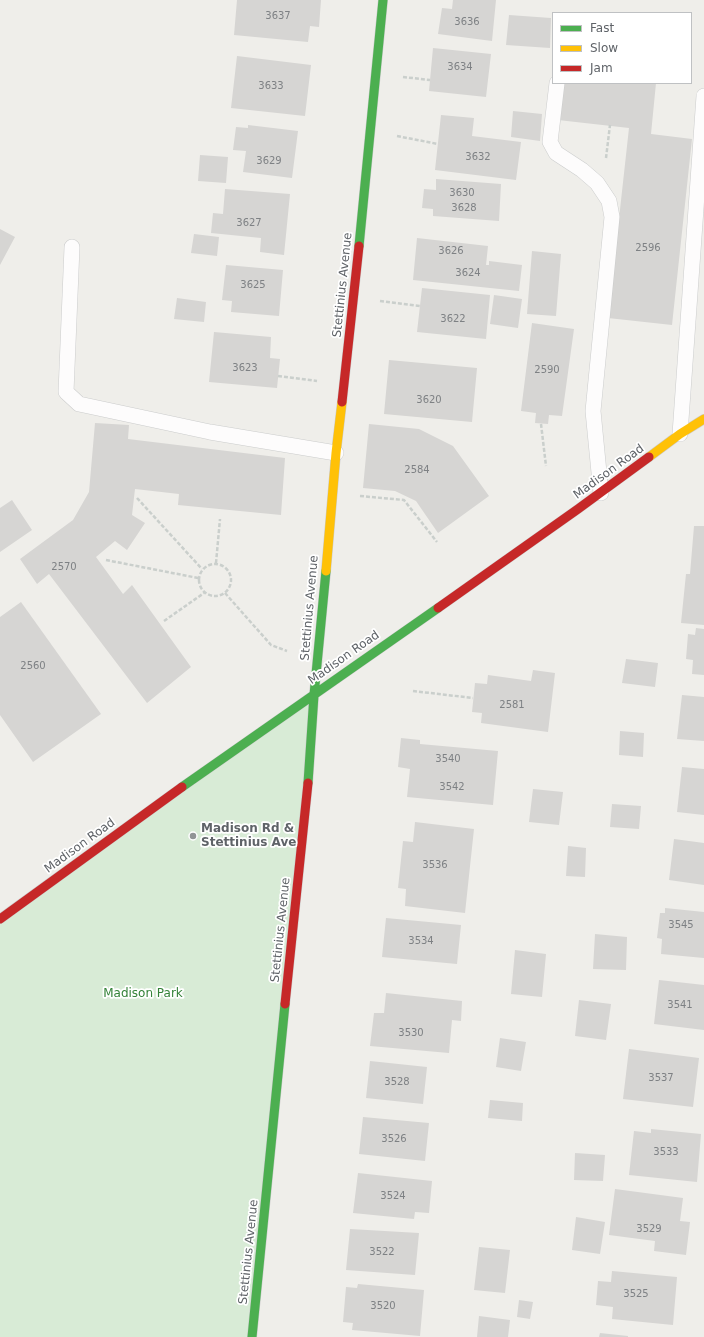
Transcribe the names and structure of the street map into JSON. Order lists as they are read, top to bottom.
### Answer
{
  "streets": {
    "street": ["Stettinius Avenue", "Madison Road"]
  },
  "crossings": [
    ["Stettinius Avenue", "Madison Road"]
  ],
  "parks": ["Madison Park"],
  "places": ["Madison Rd & Stettinius Ave"],
  "house_numbers": [
    "3637",
    "3636",
    "3634",
    "3633",
    "3632",
    "3629",
    "3630",
    "3628",
    "3627",
    "2596",
    "3626",
    "3624",
    "3625",
    "3622",
    "3623",
    "2590",
    "3620",
    "2584",
    "2570",
    "2560",
    "2581",
    "3540",
    "3542",
    "3536",
    "3545",
    "3534",
    "3541",
    "3530",
    "3537",
    "3528",
    "3526",
    "3533",
    "3524",
    "3529",
    "3522",
    "3525",
    "3520"
  ],
  "legend": ["Fast", "Slow", "Jam"]
}
